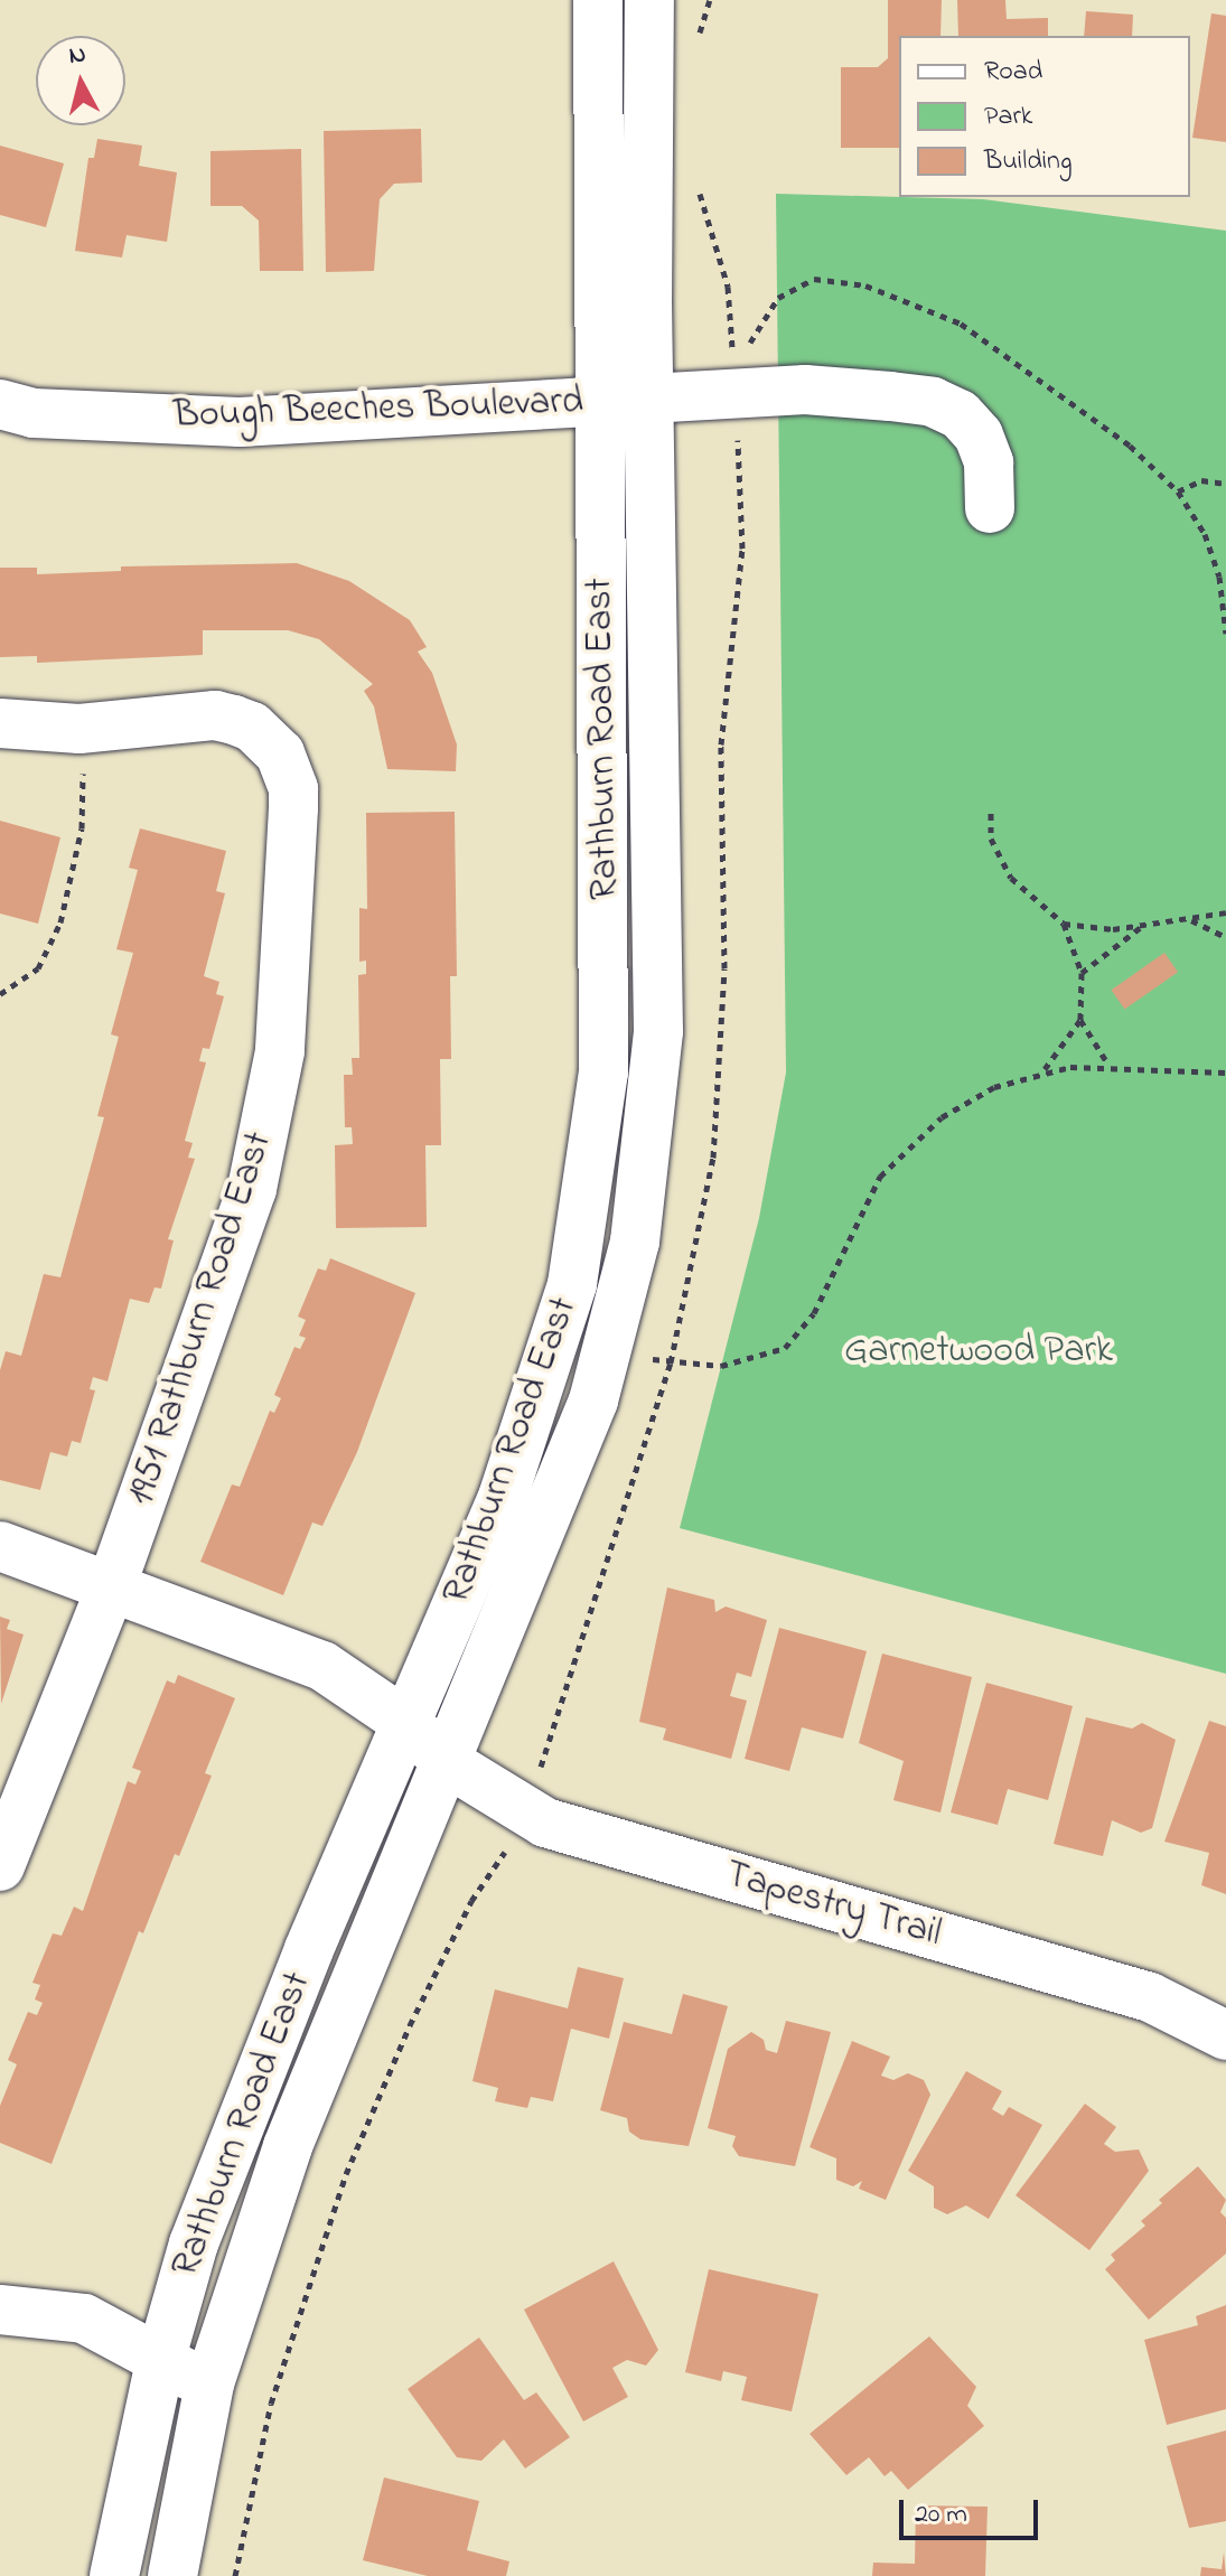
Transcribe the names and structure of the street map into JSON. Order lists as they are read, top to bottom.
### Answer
{
  "streets": {
    "street": [
      "Bough Beeches Boulevard",
      "Rathburn Road East",
      "1951 Rathburn Road East",
      "Tapestry Trail"
    ]
  },
  "crossings": [
    ["Bough Beeches Boulevard", "Rathburn Road East"],
    ["Rathburn Road East", "Tapestry Trail"]
  ],
  "parks": ["Garnetwood Park"],
  "legend": ["Road", "Park", "Building"],
  "scale_bar": "20 m",
  "north": "top"
}
